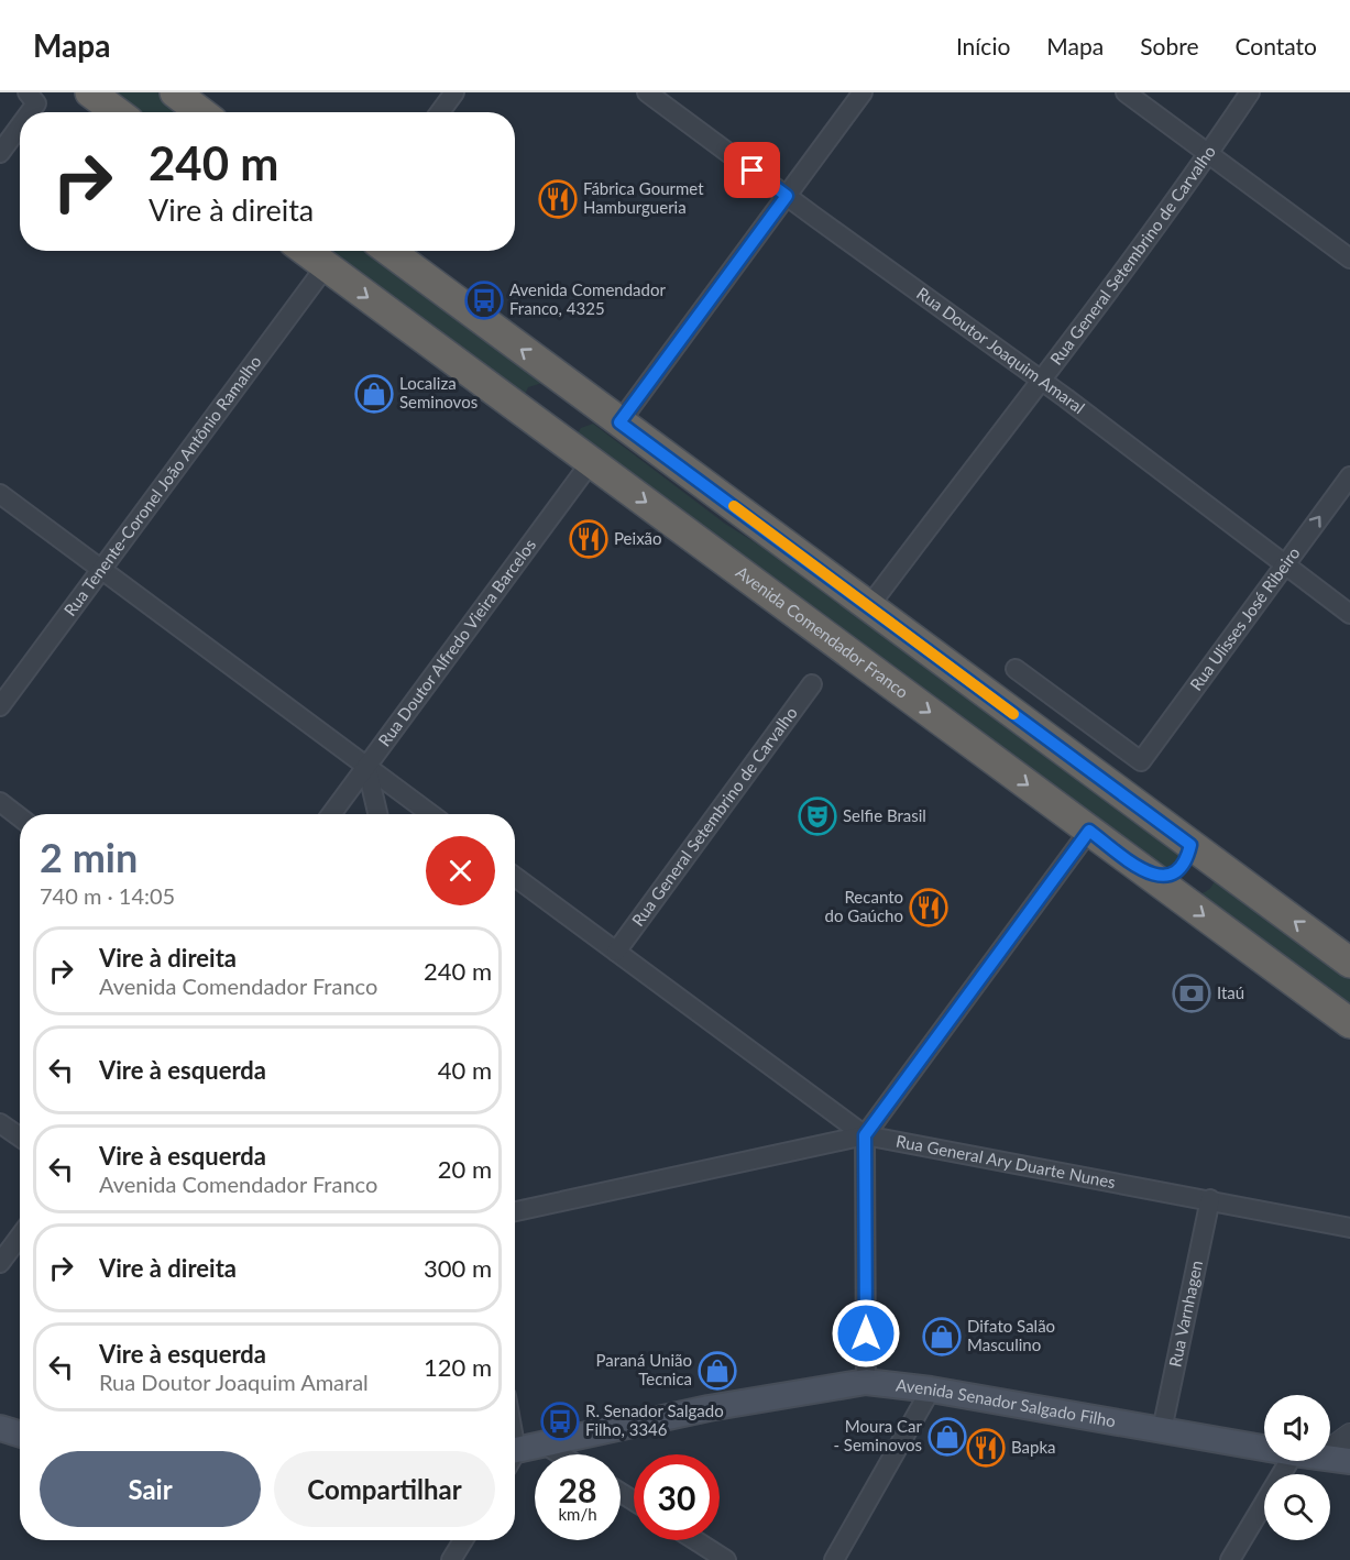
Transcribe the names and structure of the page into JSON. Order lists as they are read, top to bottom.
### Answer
{
  "streets": {
    "highway": ["Avenida Comendador Franco"],
    "main road": ["Avenida Senador Salgado Filho"],
    "street": [
      "Rua General Setembrino de Carvalho",
      "Rua Doutor Joaquim Amaral",
      "Rua Tenente-Coronel João Antônio Ramalho",
      "Rua Ulisses José Ribeiro",
      "Rua Doutor Alfredo Vieira Barcelos",
      "Rua General Ary Duarte Nunes",
      "Rua Varnhagen"
    ]
  },
  "crossings": [
    ["Rua General Setembrino de Carvalho", "Rua Doutor Joaquim Amaral"],
    ["Rua Doutor Joaquim Amaral", "Rua Ulisses José Ribeiro"],
    ["Rua Tenente-Coronel João Antônio Ramalho", "Avenida Comendador Franco"],
    ["Avenida Comendador Franco", "Rua Doutor Alfredo Vieira Barcelos"],
    ["Rua General Ary Duarte Nunes", "Rua Varnhagen"],
    ["Rua Varnhagen", "Avenida Senador Salgado Filho"]
  ],
  "places": {
    "restaurant": [
      "Fábrica Gourmet Hamburgueria",
      "Peixão",
      "Recanto do Gaúcho",
      "Bapka"
    ],
    "bus stop": ["Avenida Comendador Franco, 4325", "R. Senador Salgado Filho, 3346"],
    "shop": [
      "Localiza Seminovos",
      "Difato Salão Masculino",
      "Paraná União Tecnica",
      "Moura Car - Seminovos"
    ],
    "theatre": ["Selfie Brasil"],
    "bank": ["Itaú"]
  },
  "page": {
    "header": "Mapa",
    "nav": [
      "Início",
      "Mapa",
      "Sobre",
      "Contato"
    ],
    "turn": ["240 m", "Vire à direita"],
    "heading": ["2 min", "740 m · 14:05"],
    "list": [
      {
        "name": "Vire à direita",
        "note": "Avenida Comendador Franco",
        "value": "240 m"
      },
      {
        "name": "Vire à esquerda",
        "value": "40 m"
      },
      {
        "name": "Vire à esquerda",
        "note": "Avenida Comendador Franco",
        "value": "20 m"
      },
      {
        "name": "Vire à direita",
        "value": "300 m"
      },
      {
        "name": "Vire à esquerda",
        "note": "Rua Doutor Joaquim Amaral",
        "value": "120 m"
      }
    ],
    "buttons": ["Sair", "Compartilhar"],
    "speed": "28 km/h",
    "limit": "30"
  }
}
